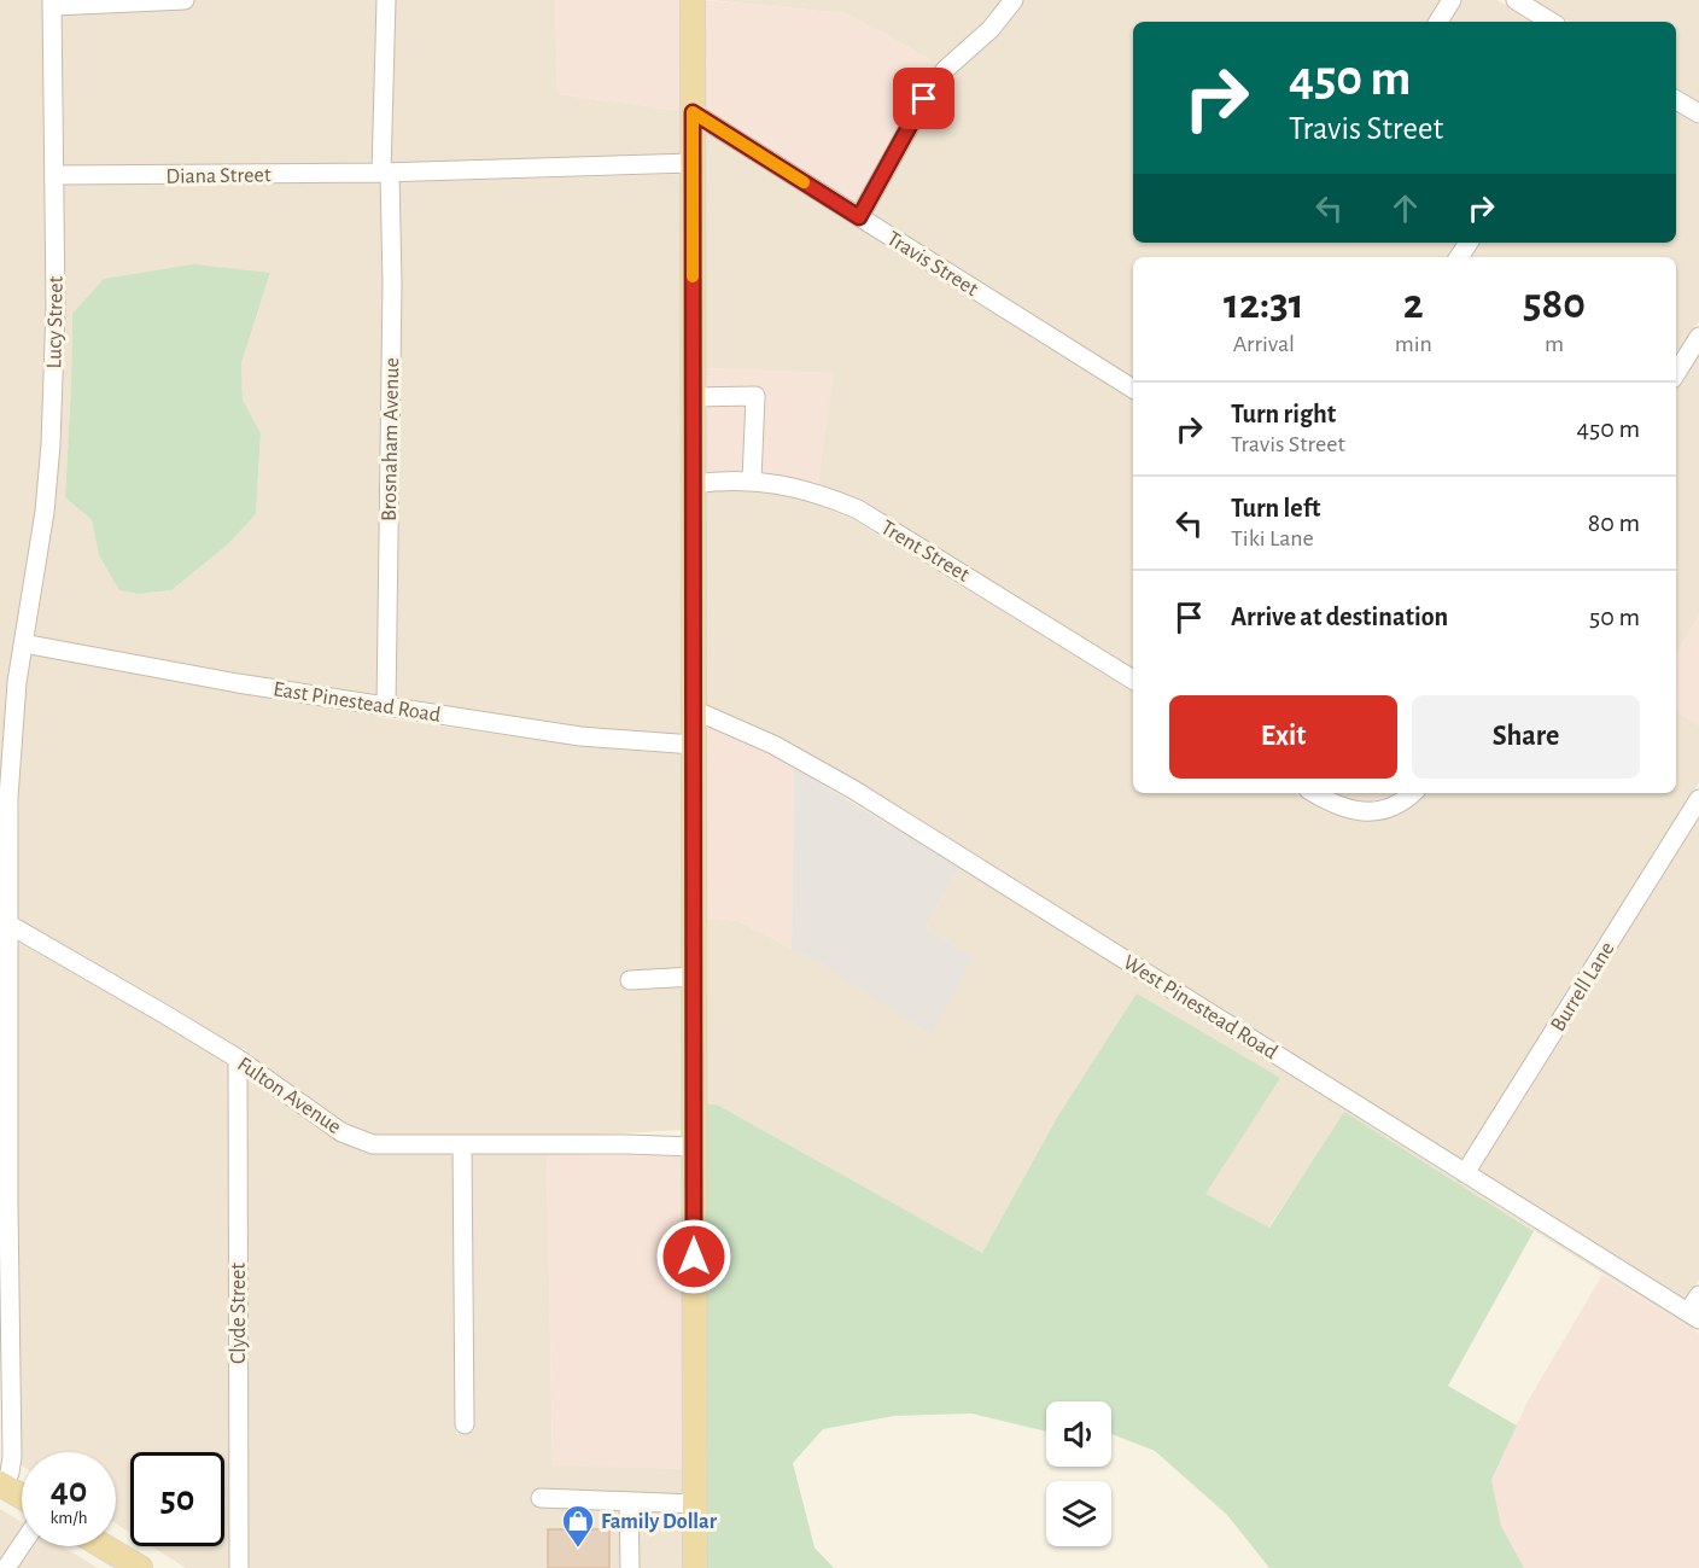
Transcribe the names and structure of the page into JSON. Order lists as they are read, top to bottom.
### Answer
{
  "streets": {
    "street": [
      "Diana Street",
      "Travis Street",
      "Lucy Street",
      "Brosnaham Avenue",
      "Trent Street",
      "East Pinestead Road",
      "Burrell Lane",
      "West Pinestead Road",
      "Fulton Avenue",
      "Clyde Street"
    ]
  },
  "crossings": [
    ["Diana Street", "Lucy Street"],
    ["Diana Street", "Brosnaham Avenue"],
    ["Lucy Street", "East Pinestead Road"],
    ["Lucy Street", "Fulton Avenue"],
    ["Brosnaham Avenue", "East Pinestead Road"],
    ["Burrell Lane", "West Pinestead Road"],
    ["Fulton Avenue", "Clyde Street"]
  ],
  "places": {
    "shop": ["Family Dollar"]
  },
  "page": {
    "turn": ["450 m", "Travis Street"],
    "eta": [
      "12:31",
      "Arrival",
      "2",
      "min",
      "580",
      "m"
    ],
    "list": [
      {
        "name": "Turn right",
        "note": "Travis Street",
        "value": "450 m"
      },
      {
        "name": "Turn left",
        "note": "Tiki Lane",
        "value": "80 m"
      },
      {
        "name": "Arrive at destination",
        "value": "50 m"
      }
    ],
    "buttons": ["Exit", "Share"],
    "speed": "40 km/h",
    "limit": "50"
  }
}
